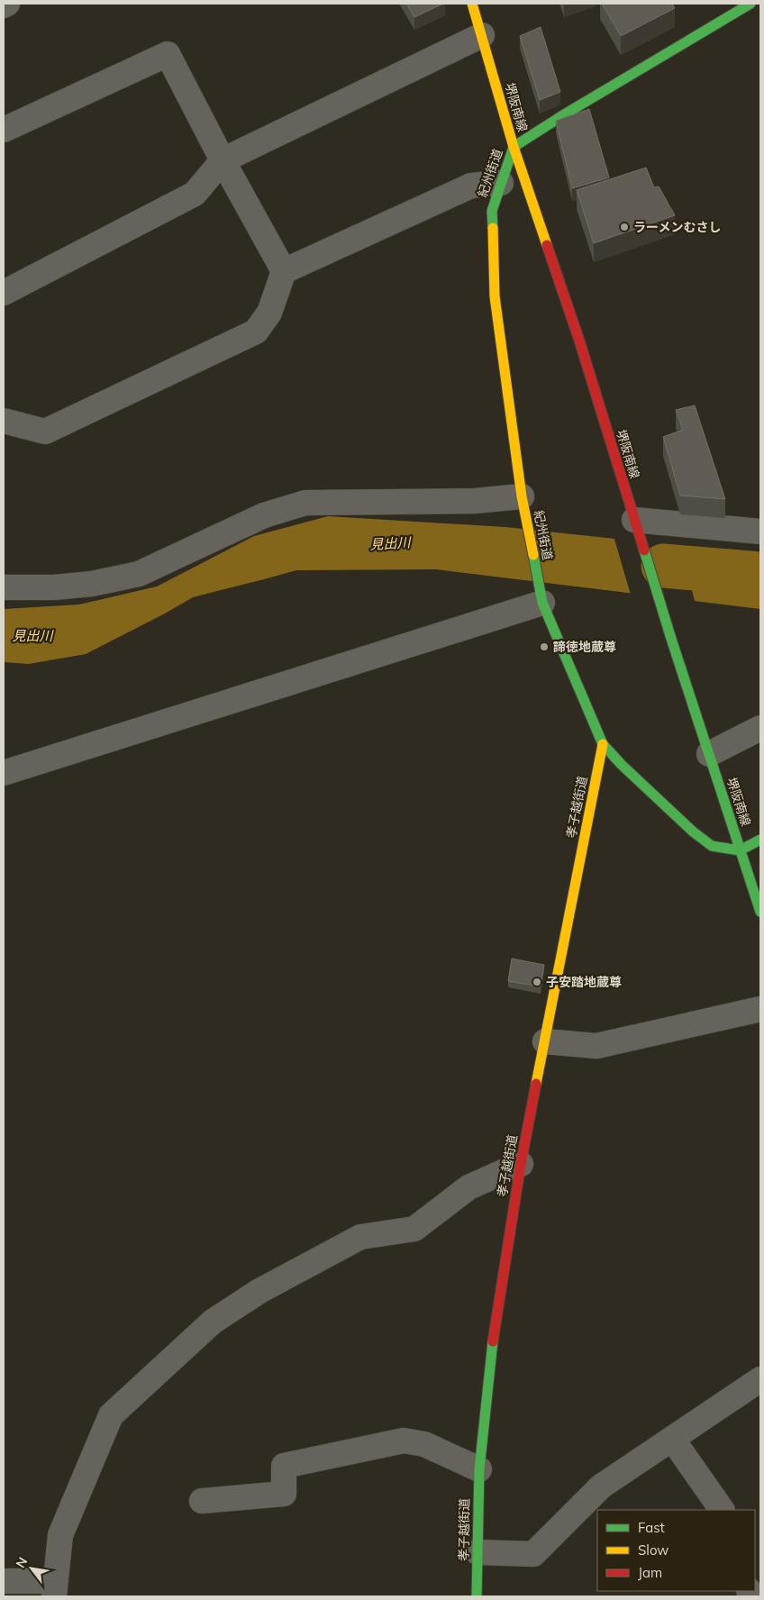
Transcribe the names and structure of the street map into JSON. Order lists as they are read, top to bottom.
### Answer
{
  "streets": {
    "street": ["堺阪南線", "紀州街道", "孝子越街道"]
  },
  "crossings": [
    ["堺阪南線", "紀州街道"],
    ["紀州街道", "孝子越街道"]
  ],
  "water": ["見出川"],
  "places": ["ラーメンむさし", "諦徳地蔵尊", "子安踏地蔵尊"],
  "legend": ["Fast", "Slow", "Jam"],
  "north": "top left"
}
